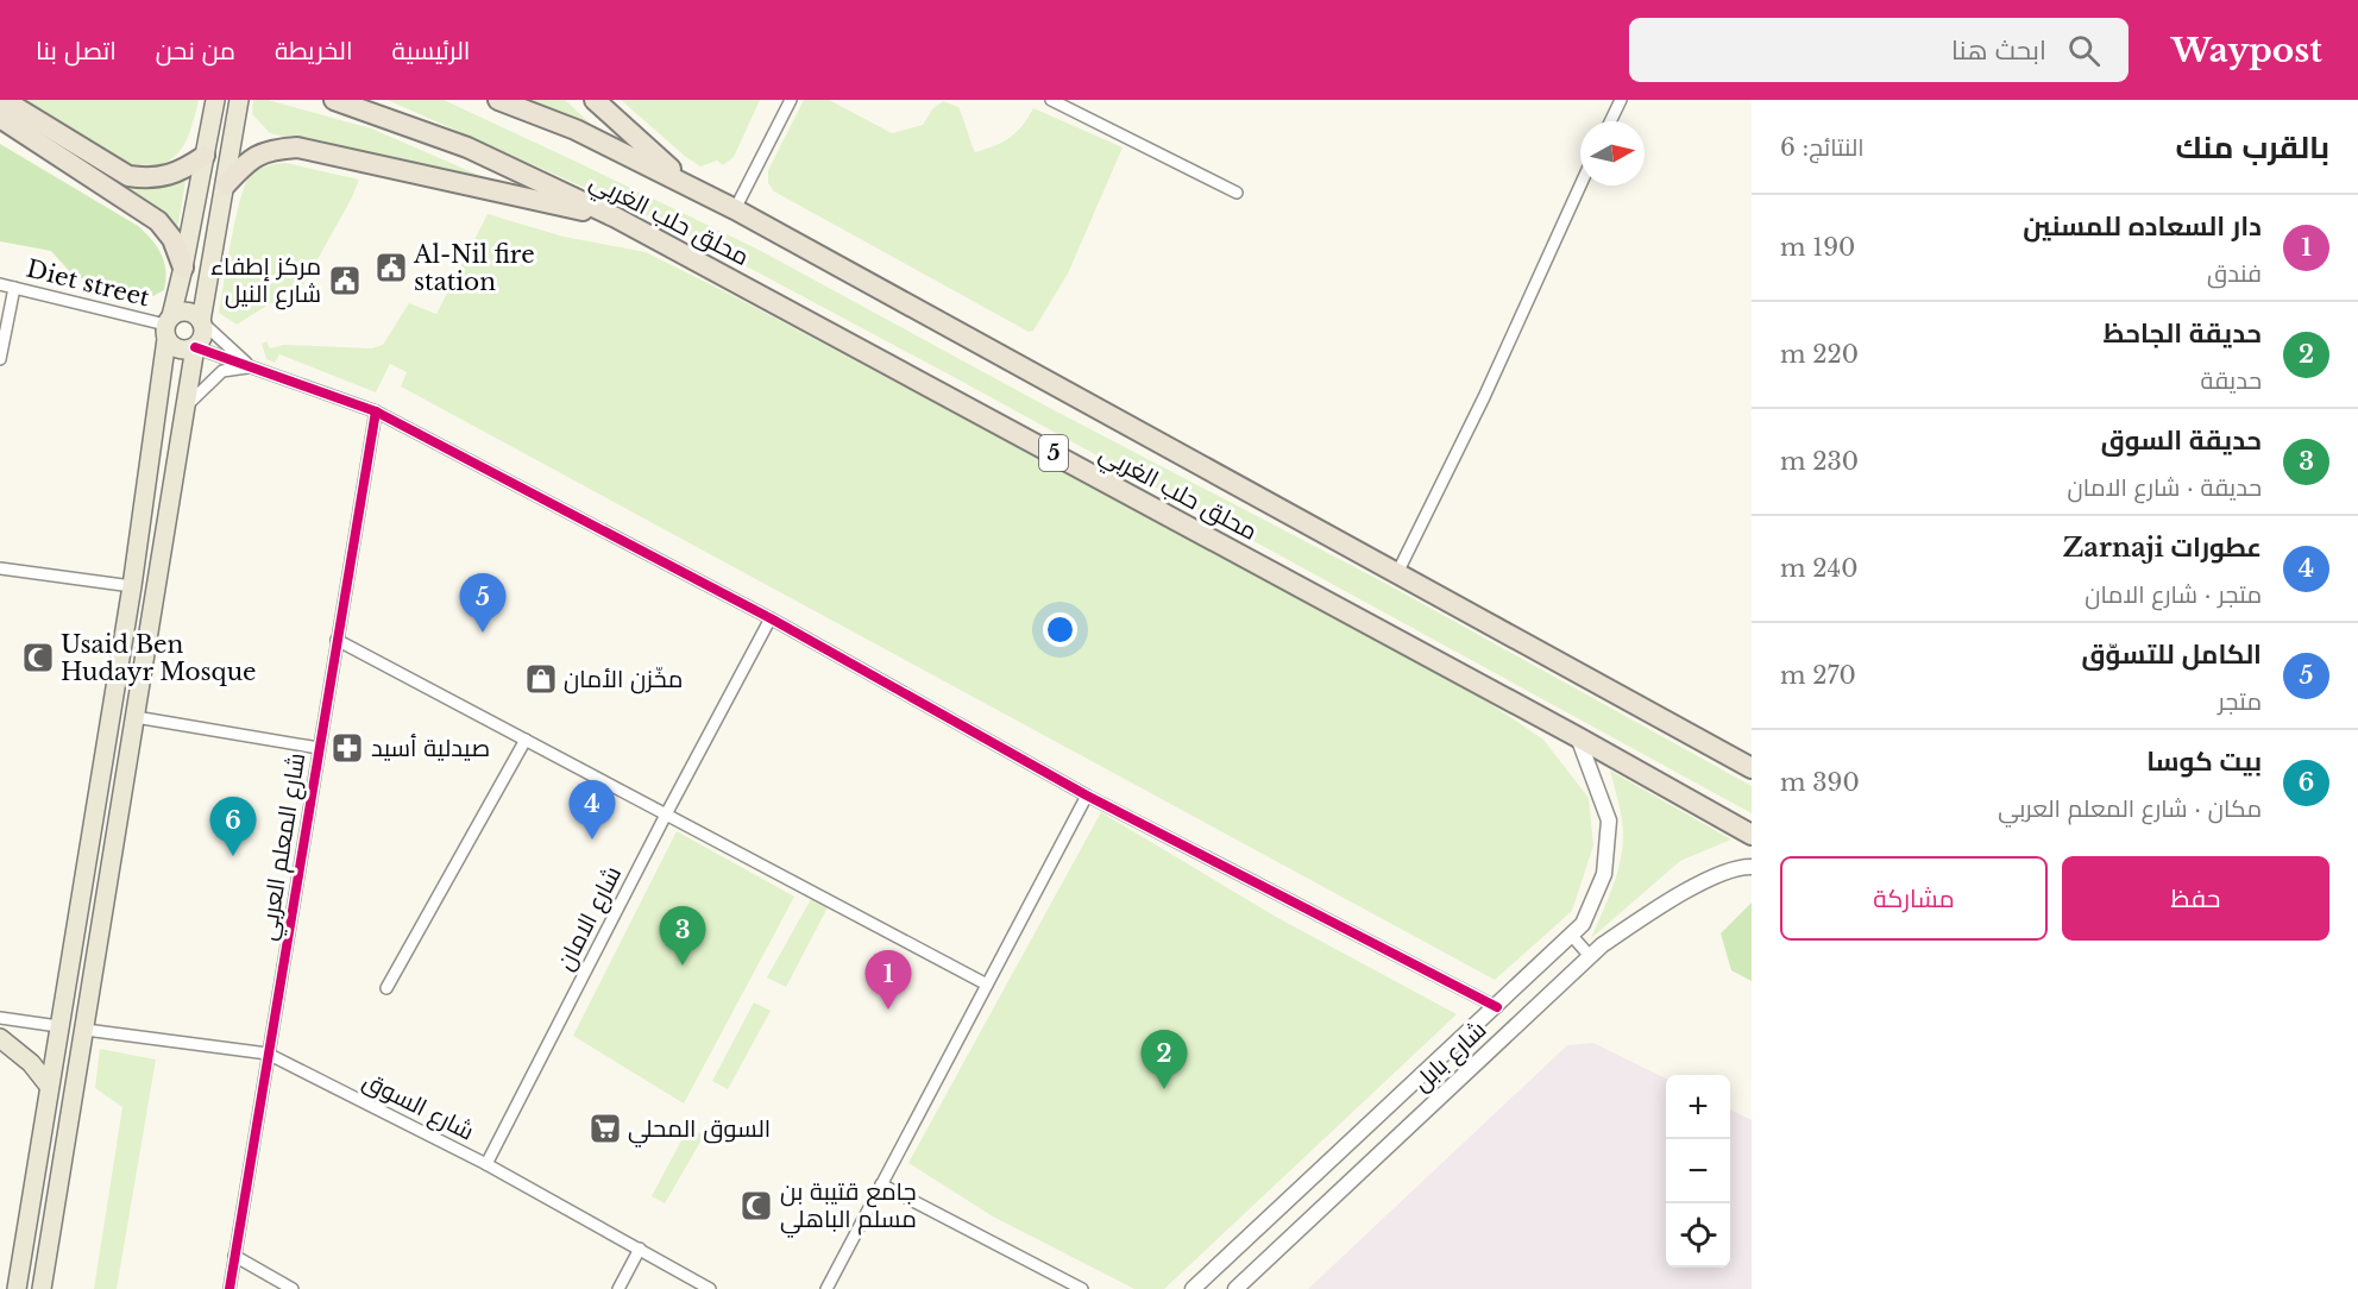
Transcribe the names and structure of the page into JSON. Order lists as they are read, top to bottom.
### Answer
{
  "streets": {
    "highway": ["محلق حلب الغربي", "5"],
    "street": [
      "Diet street",
      "شارع المعلم العربي",
      "شارع الامان",
      "شارع بابل",
      "شارع السوق"
    ]
  },
  "crossings": [
    ["شارع المعلم العربي", "شارع السوق"],
    ["شارع الامان", "شارع السوق"]
  ],
  "places": {
    "public building": ["Al-Nil fire station", "مركز إطفاء شارع النيل"],
    "mosque": ["Usaid Ben Hudayr Mosque", "جامع قتيبة بن مسلم الباهلي"],
    "shop": ["مخّزن الأمان"],
    "pharmacy": ["صيدلية أسيد"],
    "supermarket": ["السوق المحلي"]
  },
  "north": "right",
  "page": {
    "header": "Waypost",
    "search": "ابحث هنا",
    "nav": [
      "الرئيسية",
      "الخريطة",
      "من نحن",
      "اتصل بنا"
    ],
    "heading": ["بالقرب منك", "النتائج: 6"],
    "list": [
      {
        "mark": "1",
        "name": "دار السعاده للمسنين",
        "note": "فندق",
        "value": "190 m"
      },
      {
        "mark": "2",
        "name": "حديقة الجاحظ",
        "note": "حديقة",
        "value": "220 m"
      },
      {
        "mark": "3",
        "name": "حديقة السوق",
        "note": "حديقة · شارع الامان",
        "value": "230 m"
      },
      {
        "mark": "4",
        "name": "عطورات Zarnaji",
        "note": "متجر · شارع الامان",
        "value": "240 m"
      },
      {
        "mark": "5",
        "name": "الكامل للتسوّق",
        "note": "متجر",
        "value": "270 m"
      },
      {
        "mark": "6",
        "name": "بيت كوسا",
        "note": "مكان · شارع المعلم العربي",
        "value": "390 m"
      }
    ],
    "pins": [
      "5",
      "4",
      "6",
      "3",
      "1",
      "2"
    ],
    "buttons": ["حفظ", "مشاركة"],
    "map_buttons": ["+", "−"]
  }
}
